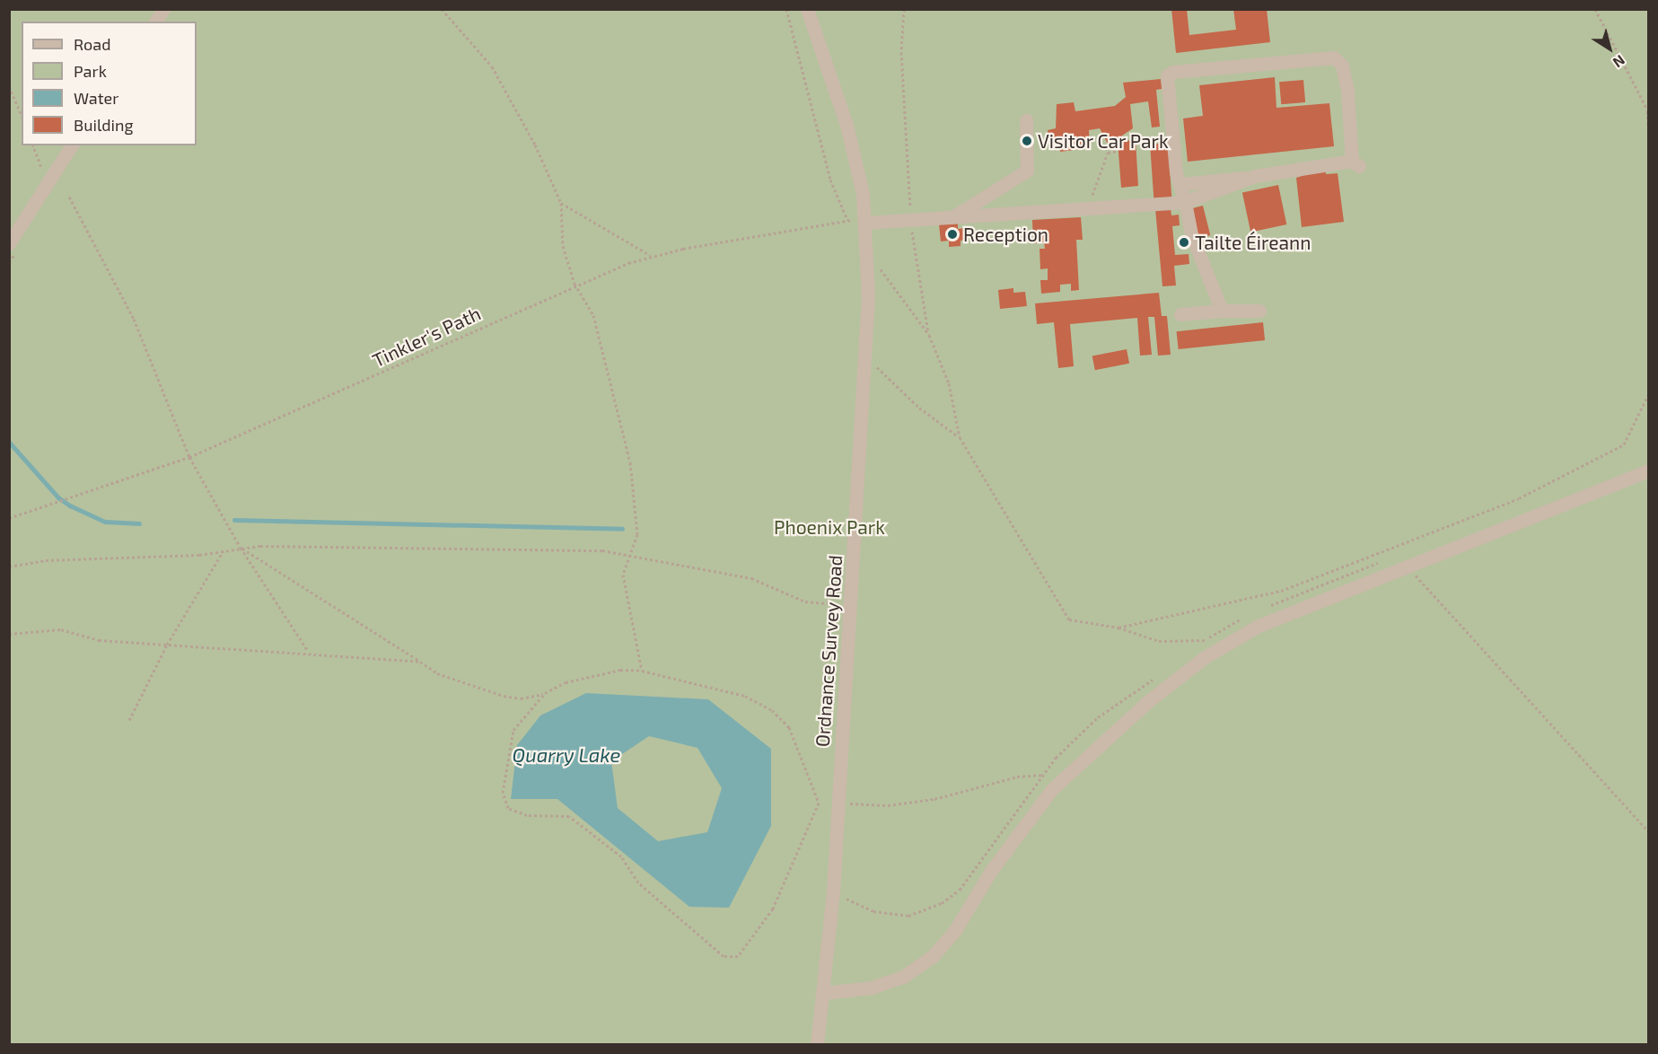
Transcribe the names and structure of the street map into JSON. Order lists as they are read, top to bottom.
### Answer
{
  "streets": {
    "street": ["Ordnance Survey Road"],
    "path": ["Tinkler's Path"]
  },
  "crossings": [
    ["Tinkler's Path", "Ordnance Survey Road"]
  ],
  "water": ["Quarry Lake"],
  "parks": ["Phoenix Park"],
  "places": ["Visitor Car Park", "Reception", "Tailte Éireann"],
  "legend": [
    "Road",
    "Park",
    "Water",
    "Building"
  ],
  "north": "bottom right"
}
